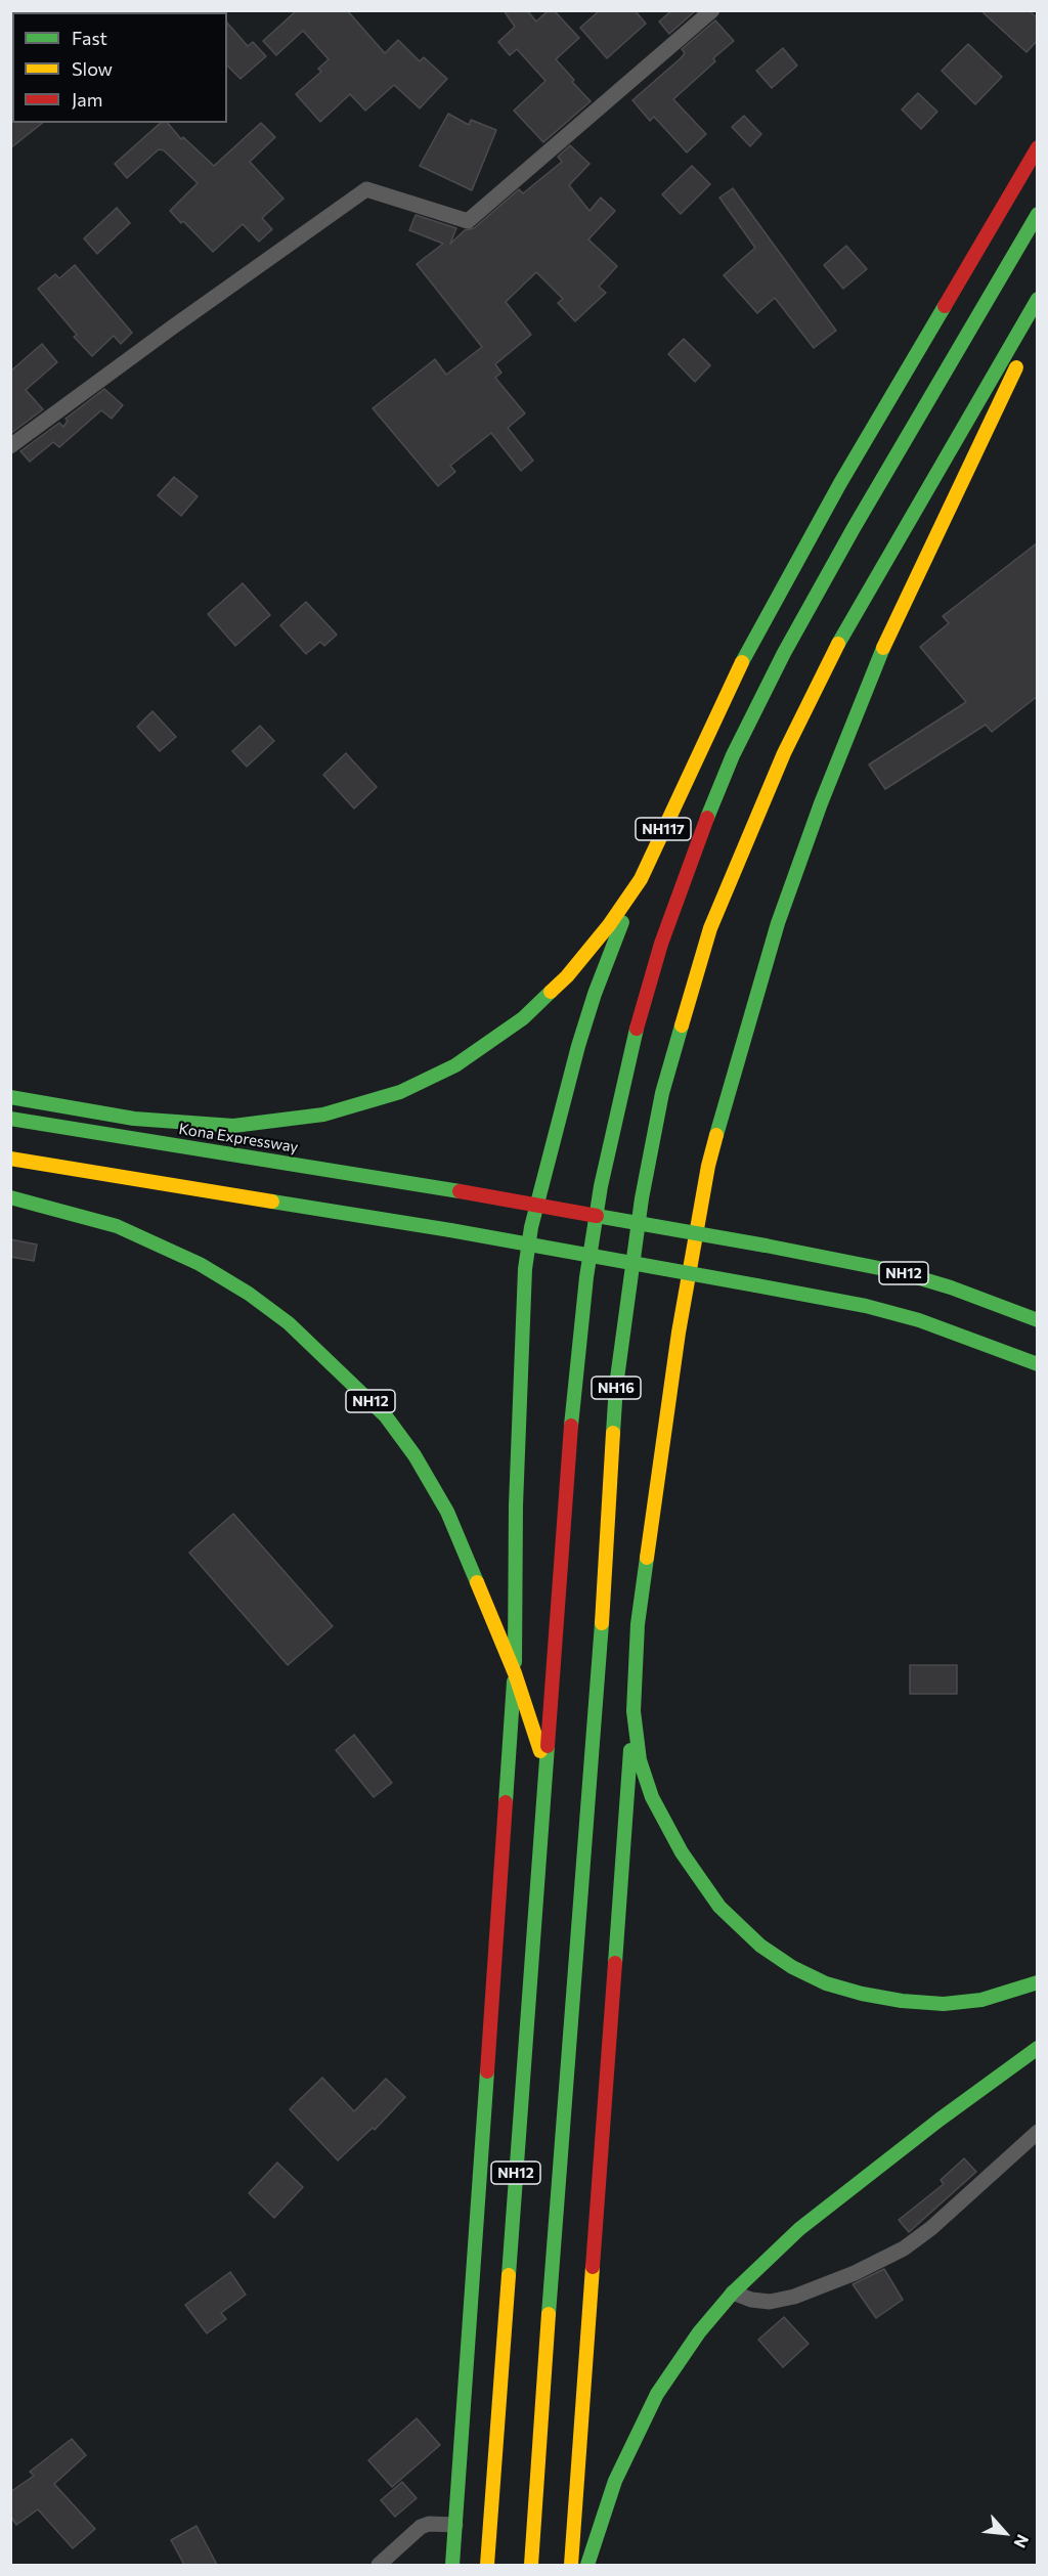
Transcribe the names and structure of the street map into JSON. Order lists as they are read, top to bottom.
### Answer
{
  "streets": {
    "main road": [
      "NH117",
      "Kona Expressway",
      "NH12",
      "NH16"
    ]
  },
  "crossings": [
    ["NH12", "NH16"]
  ],
  "legend": ["Fast", "Slow", "Jam"],
  "north": "bottom right"
}
